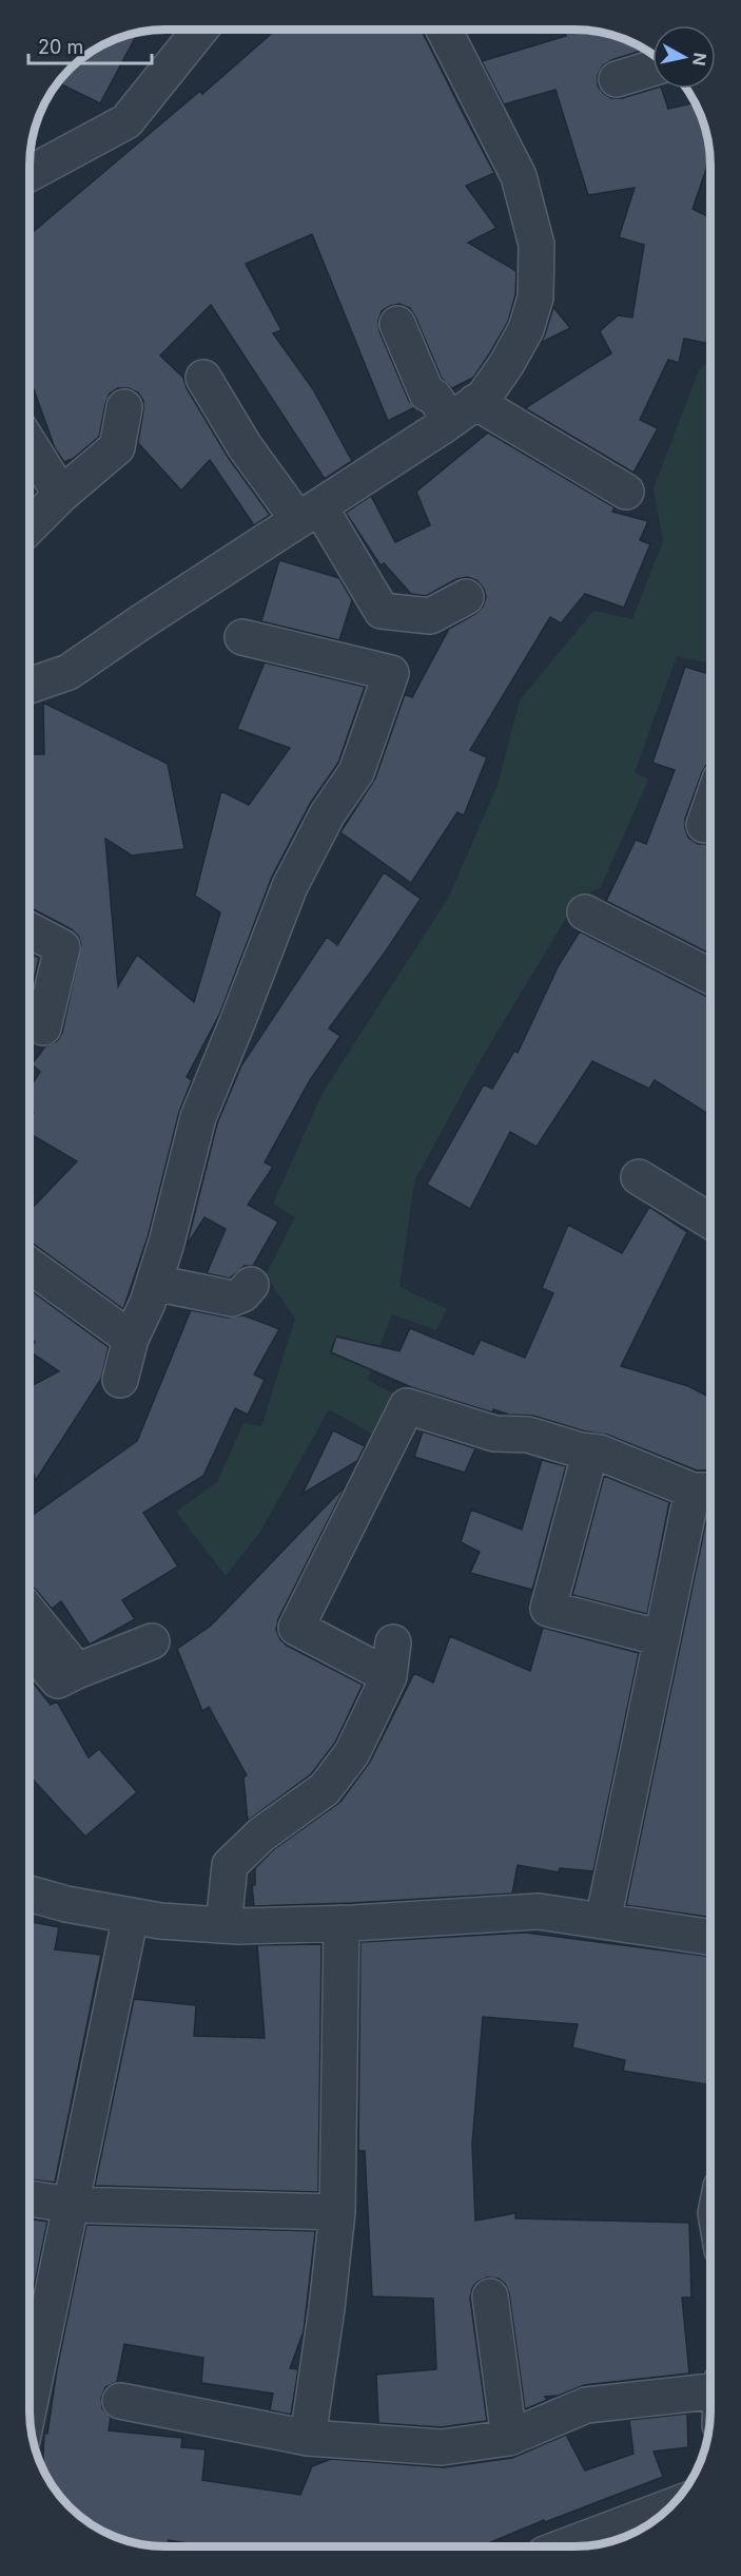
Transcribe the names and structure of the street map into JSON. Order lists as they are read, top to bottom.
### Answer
{
  "scale_bar": "20 m",
  "north": "right"
}
